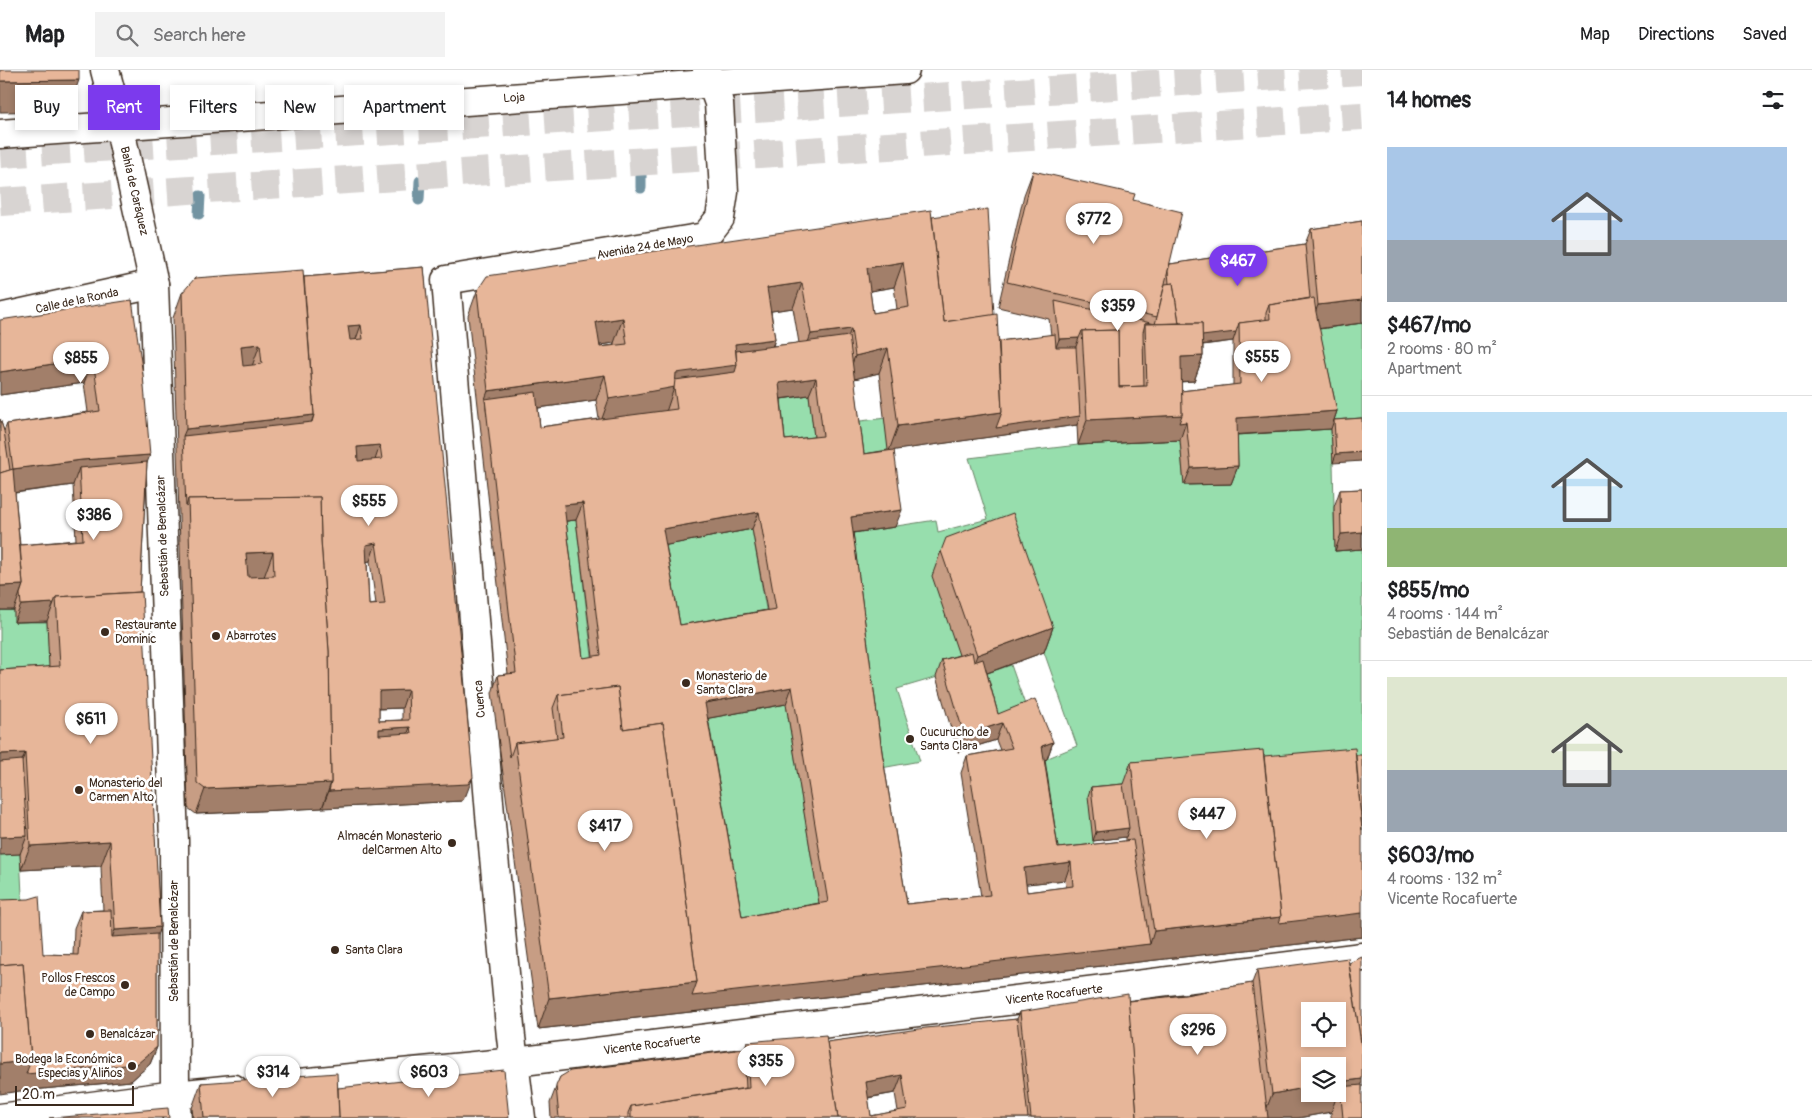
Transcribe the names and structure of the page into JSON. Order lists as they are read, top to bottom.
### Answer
{
  "streets": {
    "street": [
      "Loja",
      "Bahía de Caráquez",
      "Avenida 24 de Mayo",
      "Calle de la Ronda",
      "Sebastián de Benalcázar",
      "Cuenca",
      "Vicente Rocafuerte"
    ]
  },
  "crossings": [
    ["Loja", "Avenida 24 de Mayo"],
    ["Bahía de Caráquez", "Calle de la Ronda"],
    ["Bahía de Caráquez", "Sebastián de Benalcázar"],
    ["Avenida 24 de Mayo", "Cuenca"],
    ["Calle de la Ronda", "Sebastián de Benalcázar"],
    ["Sebastián de Benalcázar", "Vicente Rocafuerte"],
    ["Cuenca", "Vicente Rocafuerte"]
  ],
  "places": [
    "Restaurante Dominic",
    "Abarrotes",
    "Monasterio de Santa Clara",
    "Cucurucho de Santa Clara",
    "Monasterio del Carmen Alto",
    "Almacén Monasterio delCarmen Alto",
    "Santa Clara",
    "Pollos Frescos de Campo",
    "Benalcázar",
    "Bodega la Económica Especias y Aliños"
  ],
  "scale_bar": "20 m",
  "page": {
    "header": "Map",
    "search": "Search here",
    "nav": ["Map", "Directions", "Saved"],
    "heading": "14 homes",
    "chip": [
      "Buy",
      "Rent",
      "Filters",
      "New",
      "Apartment"
    ],
    "list": [
      {
        "name": "$467/mo",
        "note": "2 rooms · 80 m² · Apartment"
      },
      {
        "name": "$855/mo",
        "note": "4 rooms · 144 m² · Sebastián de Benalcázar"
      },
      {
        "name": "$603/mo",
        "note": "4 rooms · 132 m² · Vicente Rocafuerte"
      }
    ],
    "price": [
      "$772",
      "$467",
      "$359",
      "$555",
      "$855",
      "$555",
      "$386",
      "$611",
      "$447",
      "$417",
      "$296",
      "$355",
      "$314",
      "$603"
    ],
    "scale": "20 m"
  }
}
